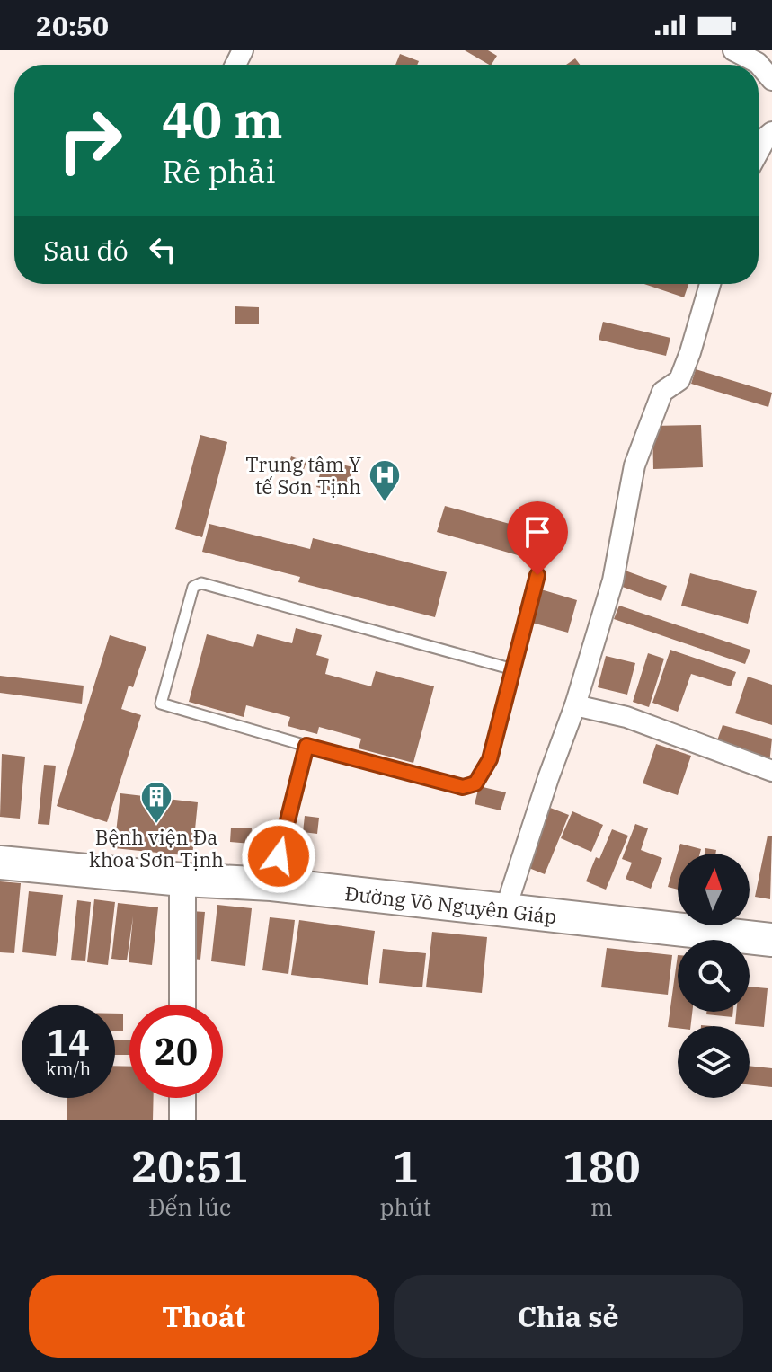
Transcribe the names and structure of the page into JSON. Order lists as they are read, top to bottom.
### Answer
{
  "streets": {
    "main road": ["Đường Võ Nguyên Giáp"]
  },
  "places": {
    "hospital": ["Trung tâm Y tế Sơn Tịnh"],
    "building": ["Bệnh viện Đa khoa Sơn Tịnh"]
  },
  "north": "top",
  "page": {
    "status": "20:50",
    "turn": ["40 m", "Rẽ phải"],
    "then": "Sau đó",
    "speed": "14 km/h",
    "limit": "20",
    "eta": [
      "20:51",
      "Đến lúc",
      "1",
      "phút",
      "180",
      "m"
    ],
    "buttons": ["Thoát", "Chia sẻ"]
  }
}
